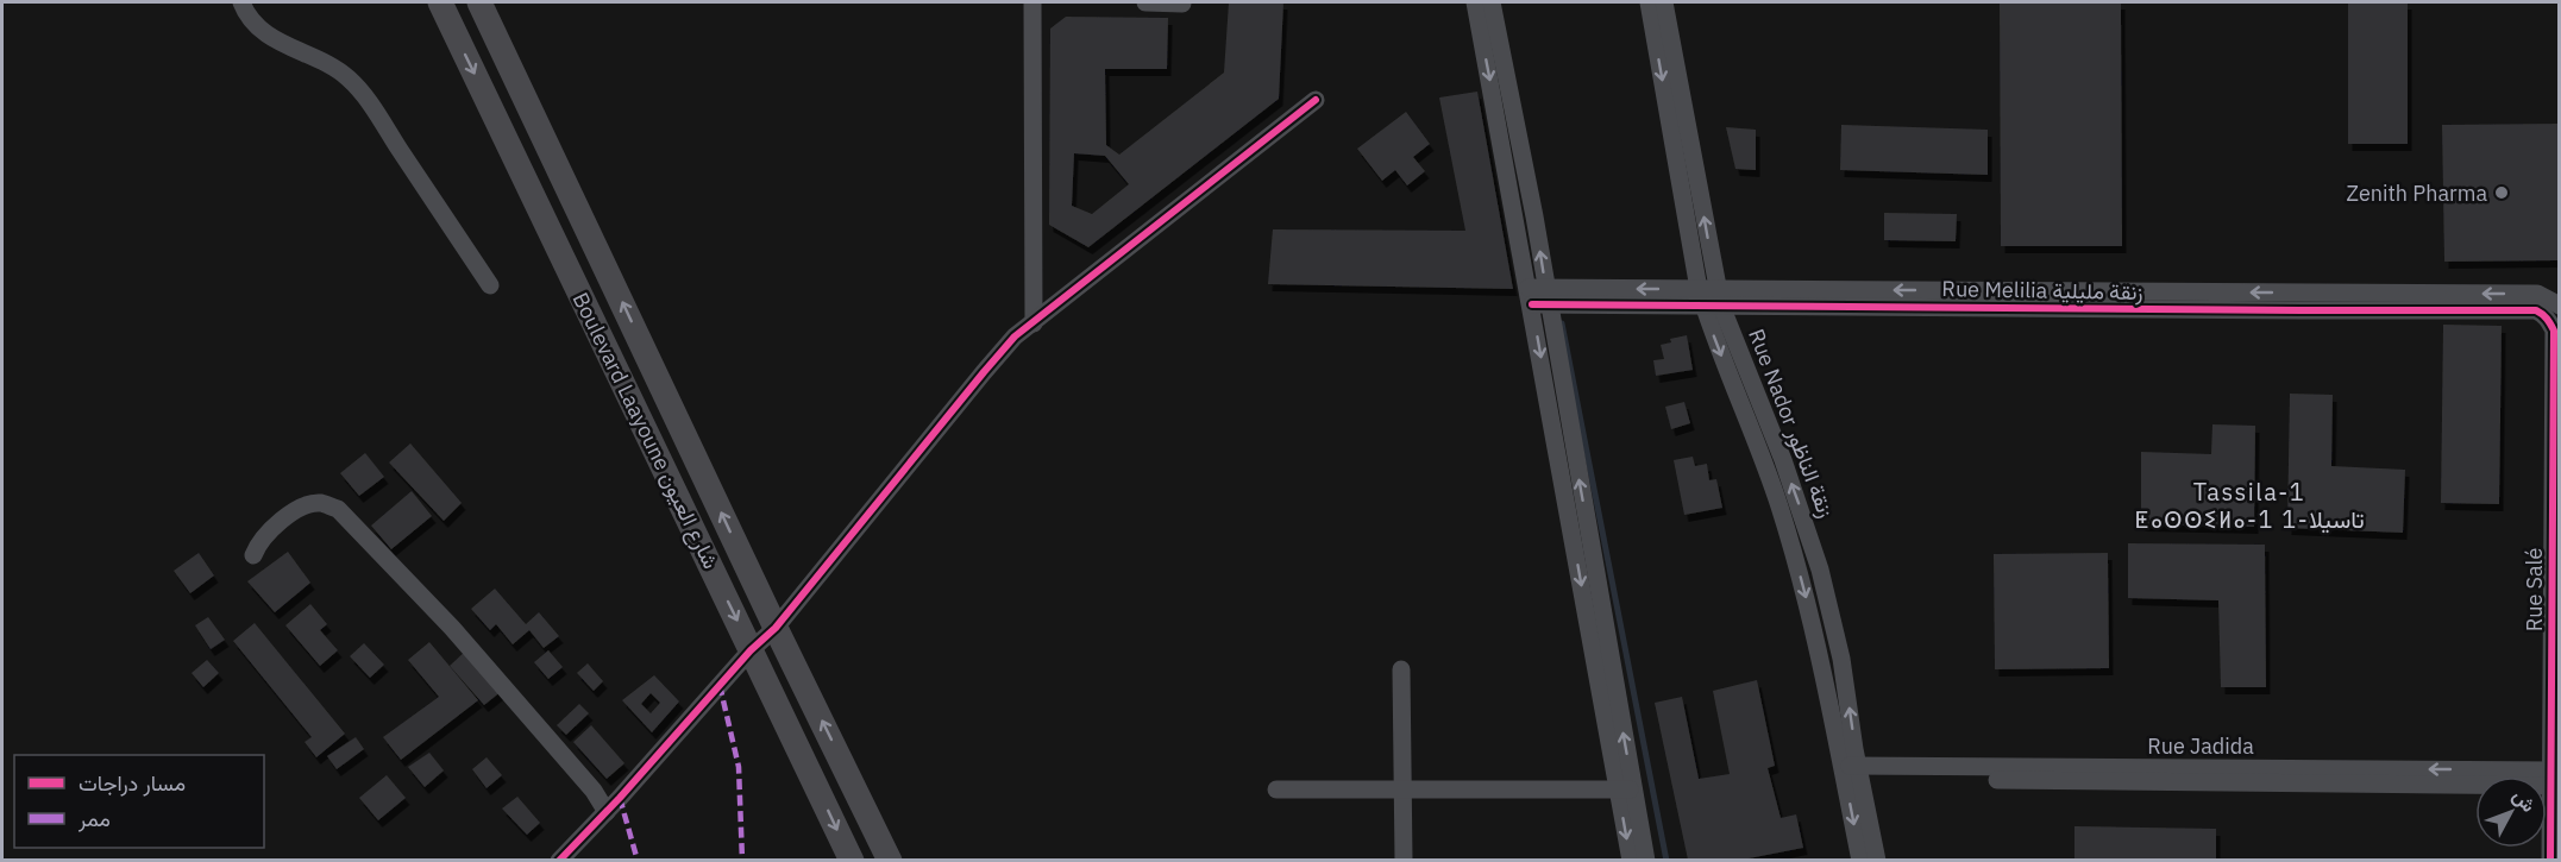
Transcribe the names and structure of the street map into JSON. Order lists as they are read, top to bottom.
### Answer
{
  "streets": {
    "street": [
      "Rue Melilia زنقة مليلية",
      "Rue Nador زنقة الناظور",
      "Boulevard Laayoune شارع العيون",
      "Rue Salé",
      "Rue Jadida"
    ]
  },
  "crossings": [
    ["Rue Melilia زنقة مليلية", "Rue Nador زنقة الناظور"],
    ["Rue Melilia زنقة مليلية", "Rue Salé"],
    ["Rue Nador زنقة الناظور", "Rue Jadida"],
    ["Rue Salé", "Rue Jadida"]
  ],
  "districts": ["Tassila-1 ⵟⴰⵙⵙⵉⵍⴰ-1 1-تاسيلا"],
  "places": ["Zenith Pharma"],
  "legend": ["مسار دراجات", "ممر"],
  "north": "top right"
}
